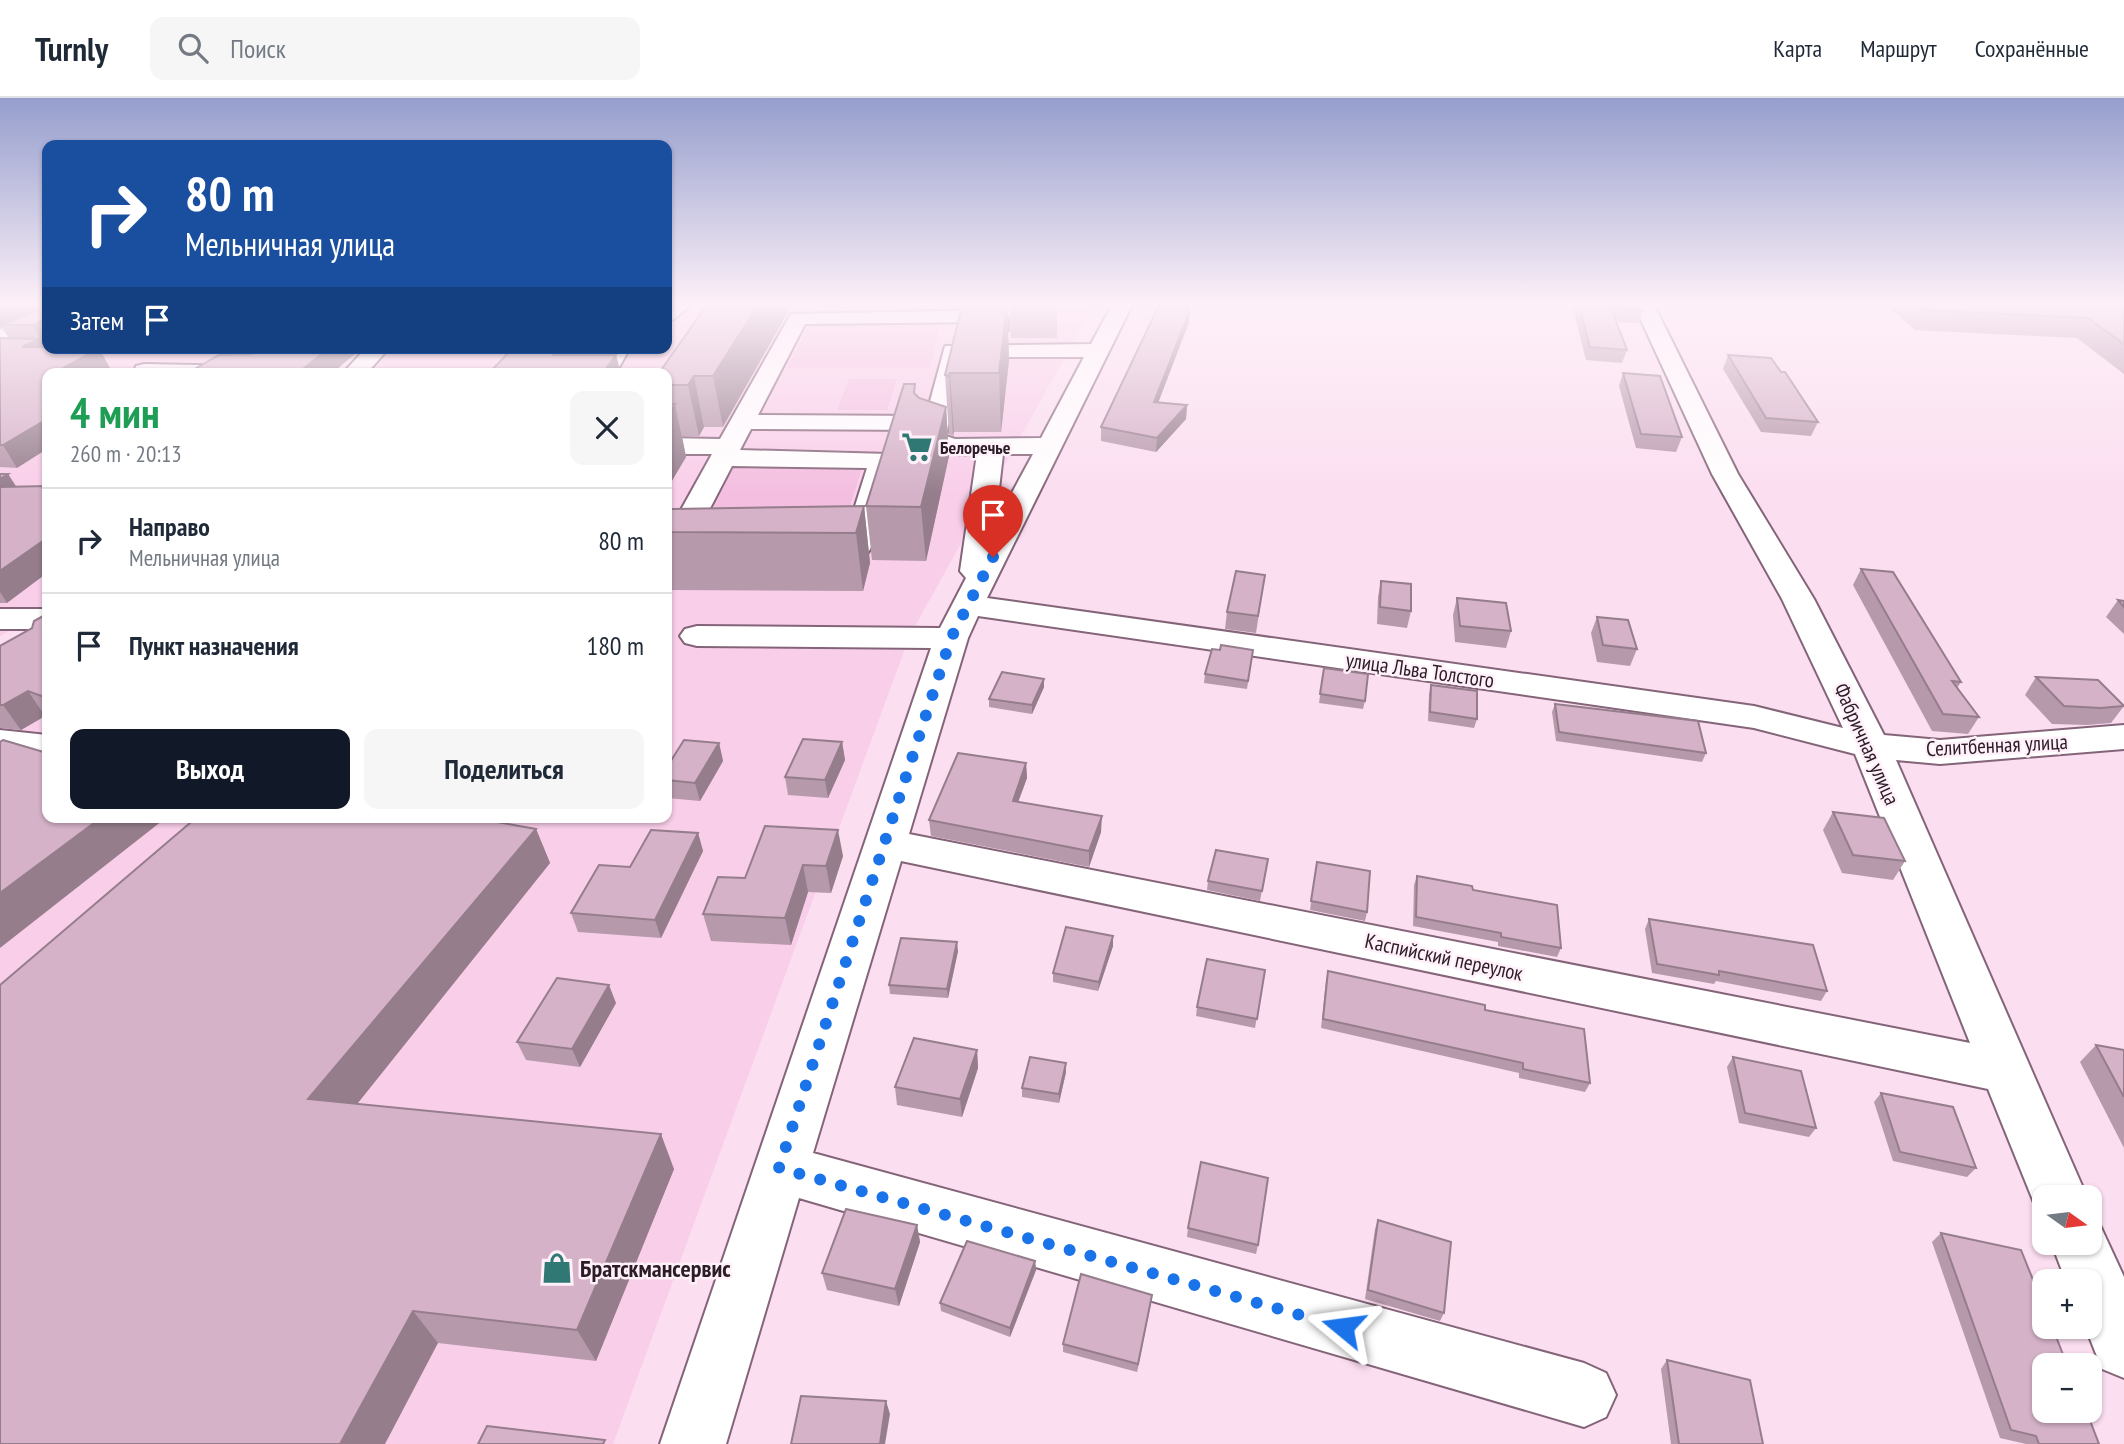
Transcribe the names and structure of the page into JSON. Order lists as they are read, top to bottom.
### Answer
{
  "streets": {
    "street": [
      "улица Льва Толстого",
      "Фабричная улица",
      "Селитбенная улица",
      "Каспийский переулок"
    ]
  },
  "crossings": [
    ["улица Льва Толстого", "Фабричная улица"],
    ["улица Льва Толстого", "Селитбенная улица"],
    ["Фабричная улица", "Селитбенная улица"],
    ["Фабричная улица", "Каспийский переулок"]
  ],
  "places": {
    "supermarket": ["Белоречье"],
    "shop": ["Братскмансервис"]
  },
  "north": "right",
  "page": {
    "header": "Turnly",
    "search": "Поиск",
    "nav": ["Карта", "Маршрут", "Сохранённые"],
    "turn": ["80 m", "Мельничная улица"],
    "then": "Затем",
    "heading": ["4 мин", "260 m · 20:13"],
    "list": [
      {
        "name": "Направо",
        "note": "Мельничная улица",
        "value": "80 m"
      },
      {
        "name": "Пункт назначения",
        "value": "180 m"
      }
    ],
    "buttons": ["Выход", "Поделиться"],
    "map_buttons": ["+", "−"]
  }
}
